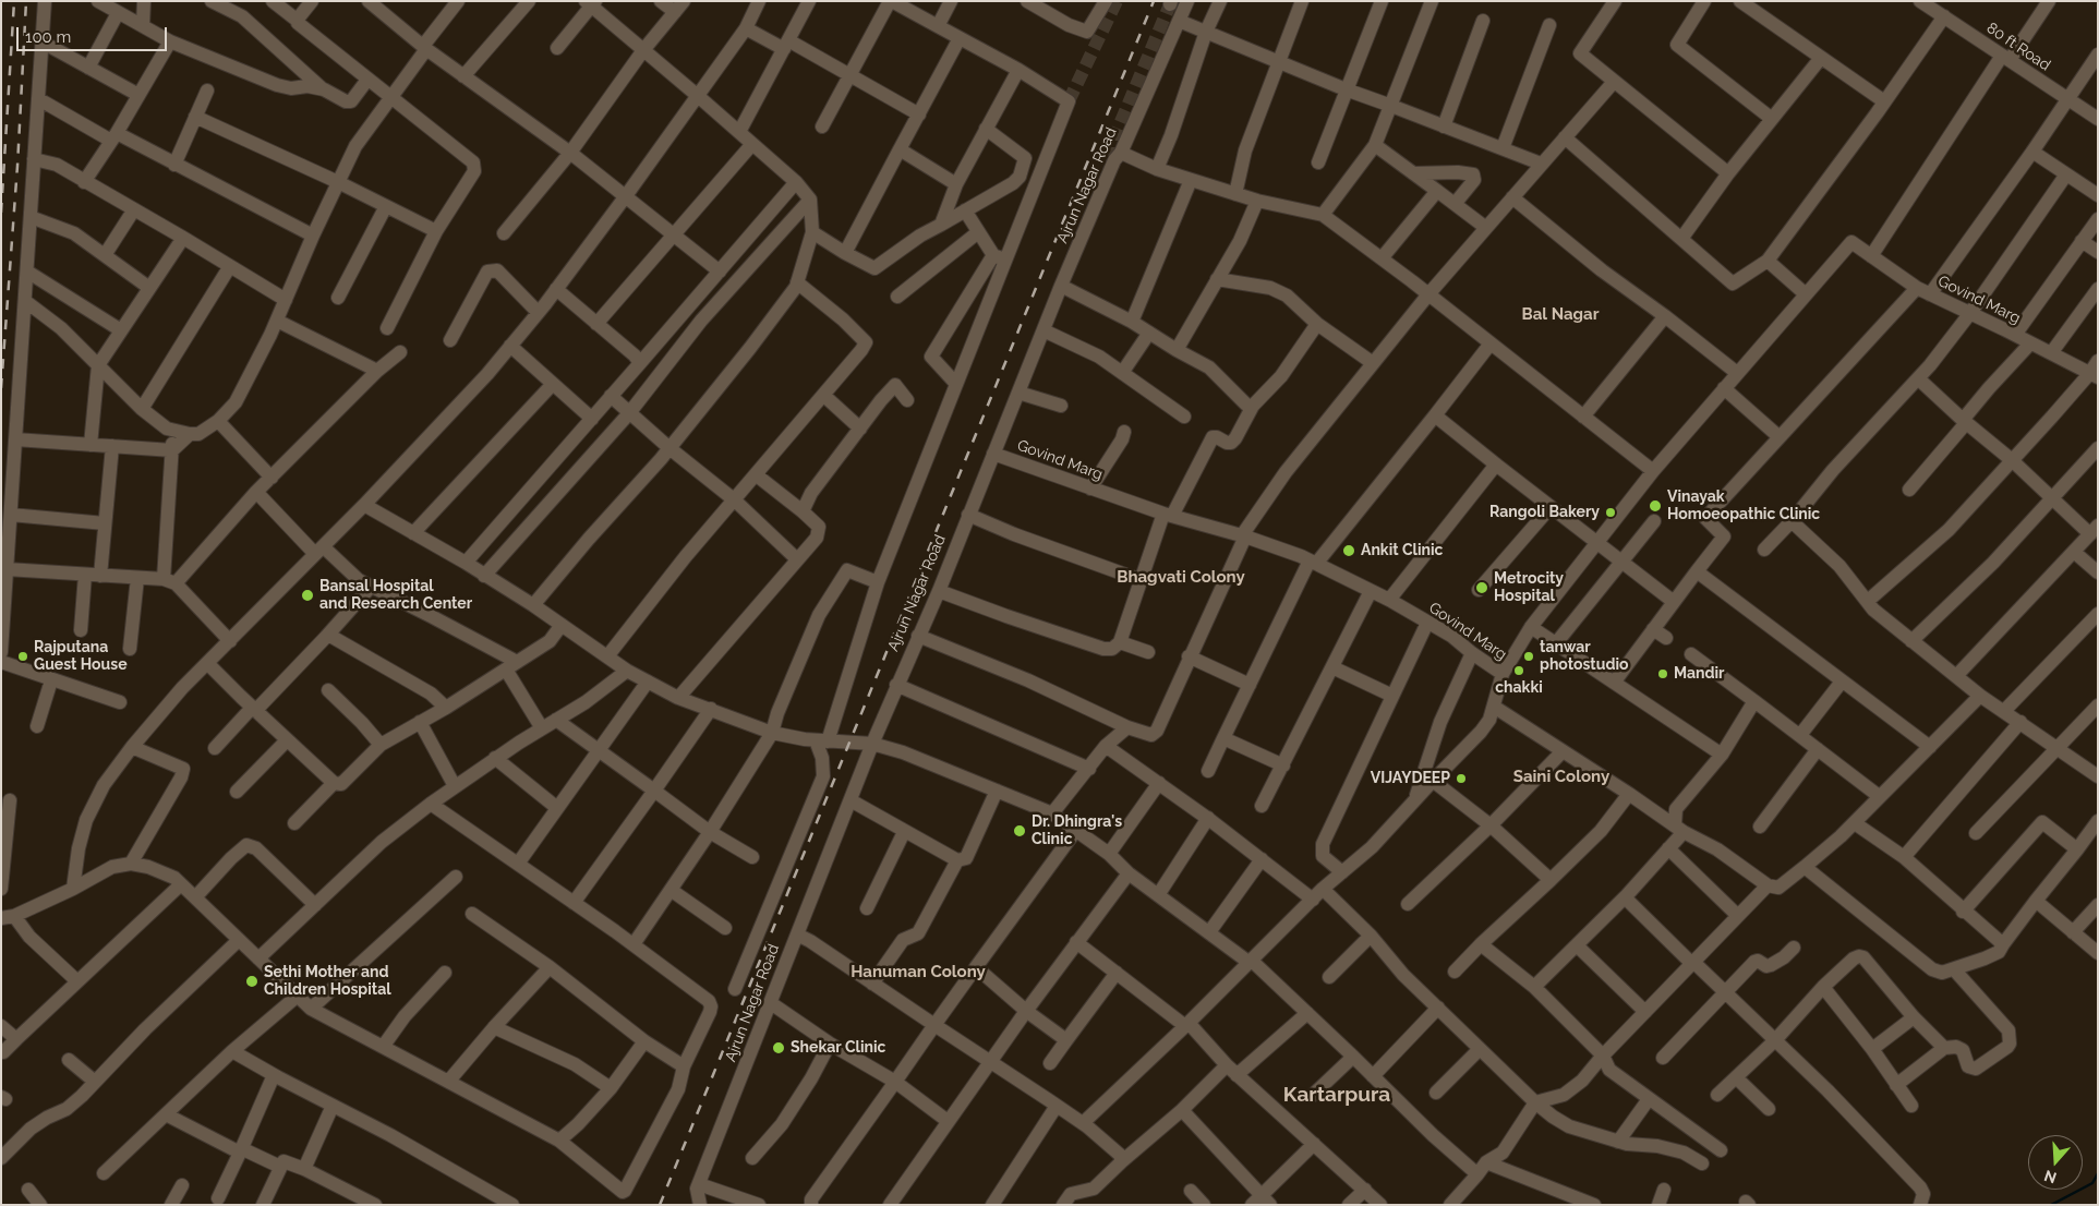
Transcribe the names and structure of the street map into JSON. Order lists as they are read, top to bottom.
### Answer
{
  "streets": {
    "street": ["80 ft Road", "Ajrun Nagar Road", "Govind Marg"]
  },
  "crossings": [
    ["Ajrun Nagar Road", "Govind Marg"]
  ],
  "districts": [
    "Bal Nagar",
    "Bhagvati Colony",
    "Saini Colony",
    "Hanuman Colony",
    "Kartarpura"
  ],
  "places": [
    "Vinayak Homoeopathic Clinic",
    "Rangoli Bakery",
    "Ankit Clinic",
    "Metrocity Hospital",
    "Bansal Hospital and Research Center",
    "Rajputana Guest House",
    "tanwar photostudio",
    "chakki",
    "Mandir",
    "VIJAYDEEP",
    "Dr. Dhingra's Clinic",
    "Sethi Mother and Children Hospital",
    "Shekar Clinic"
  ],
  "scale_bar": "100 m",
  "north": "bottom"
}
